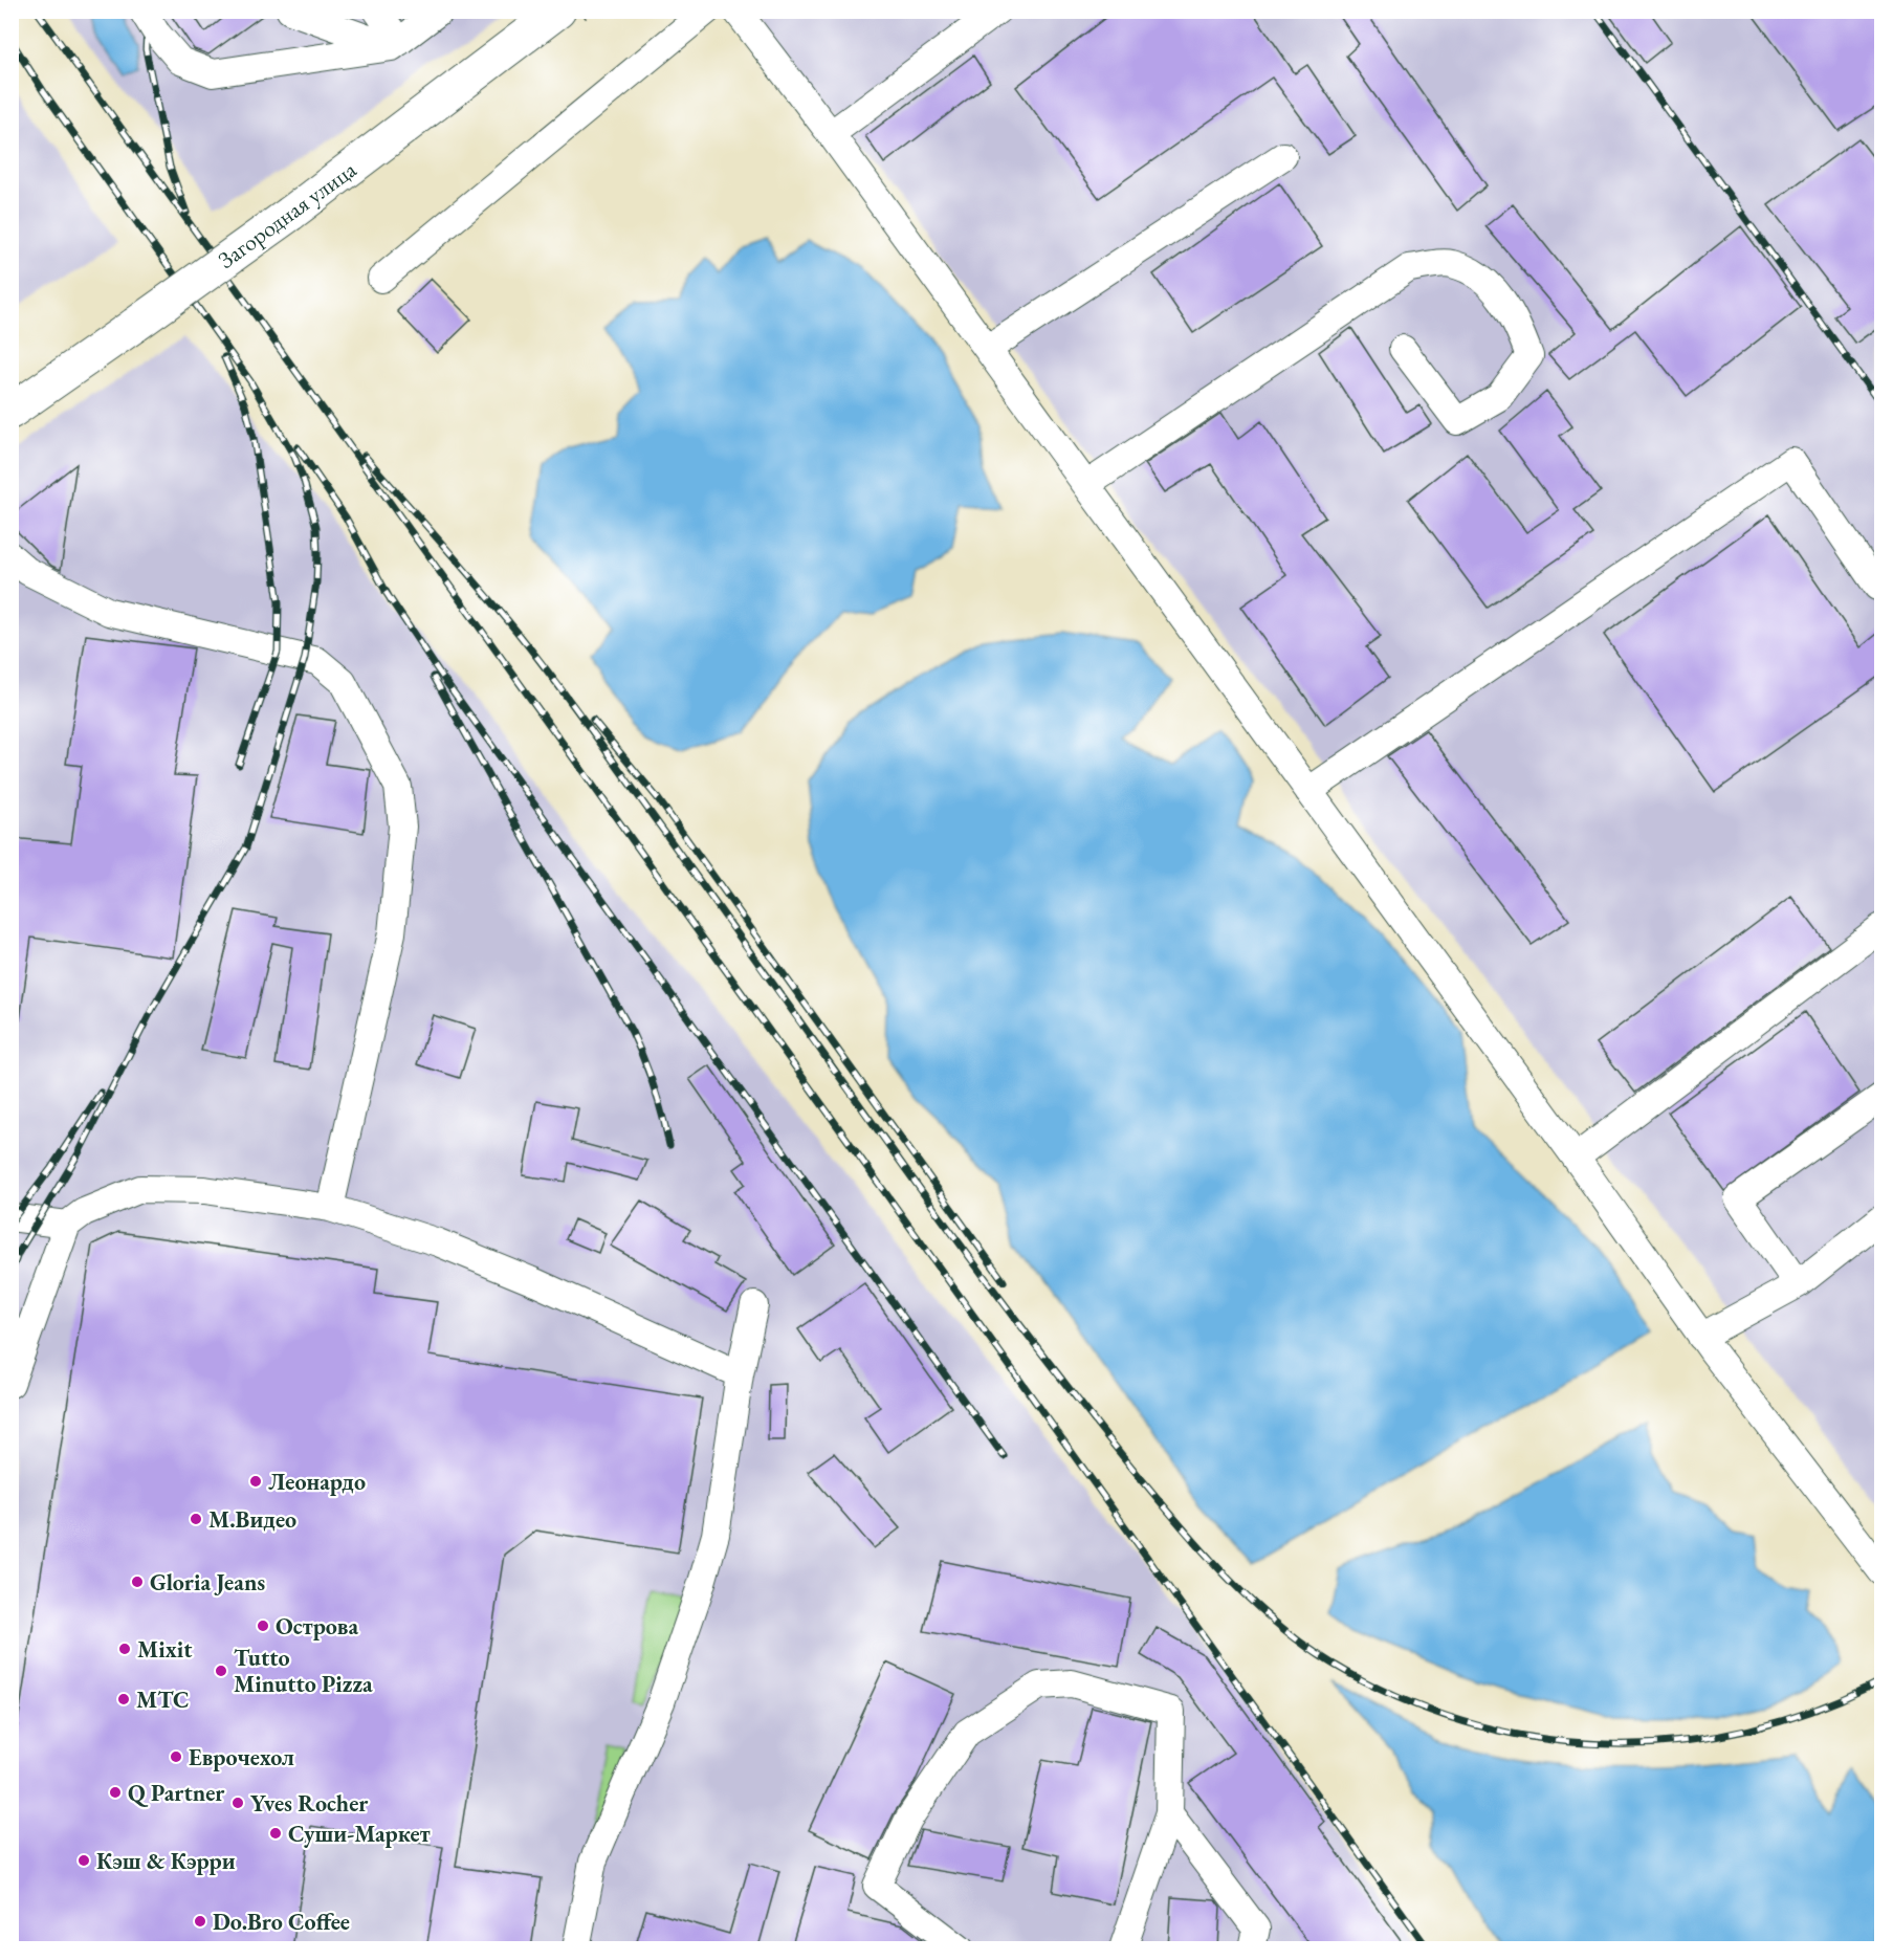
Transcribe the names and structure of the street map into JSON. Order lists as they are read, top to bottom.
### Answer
{
  "streets": {
    "main road": ["Загородная улица"]
  },
  "places": [
    "Леонардо",
    "М.Видео",
    "Gloria Jeans",
    "Острова",
    "Mixit",
    "Tutto Minutto Pizza",
    "МТС",
    "Еврочехол",
    "Q Partner",
    "Yves Rocher",
    "Суши-Маркет",
    "Кэш & Кэрри",
    "Do.Bro Coffee"
  ]
}
